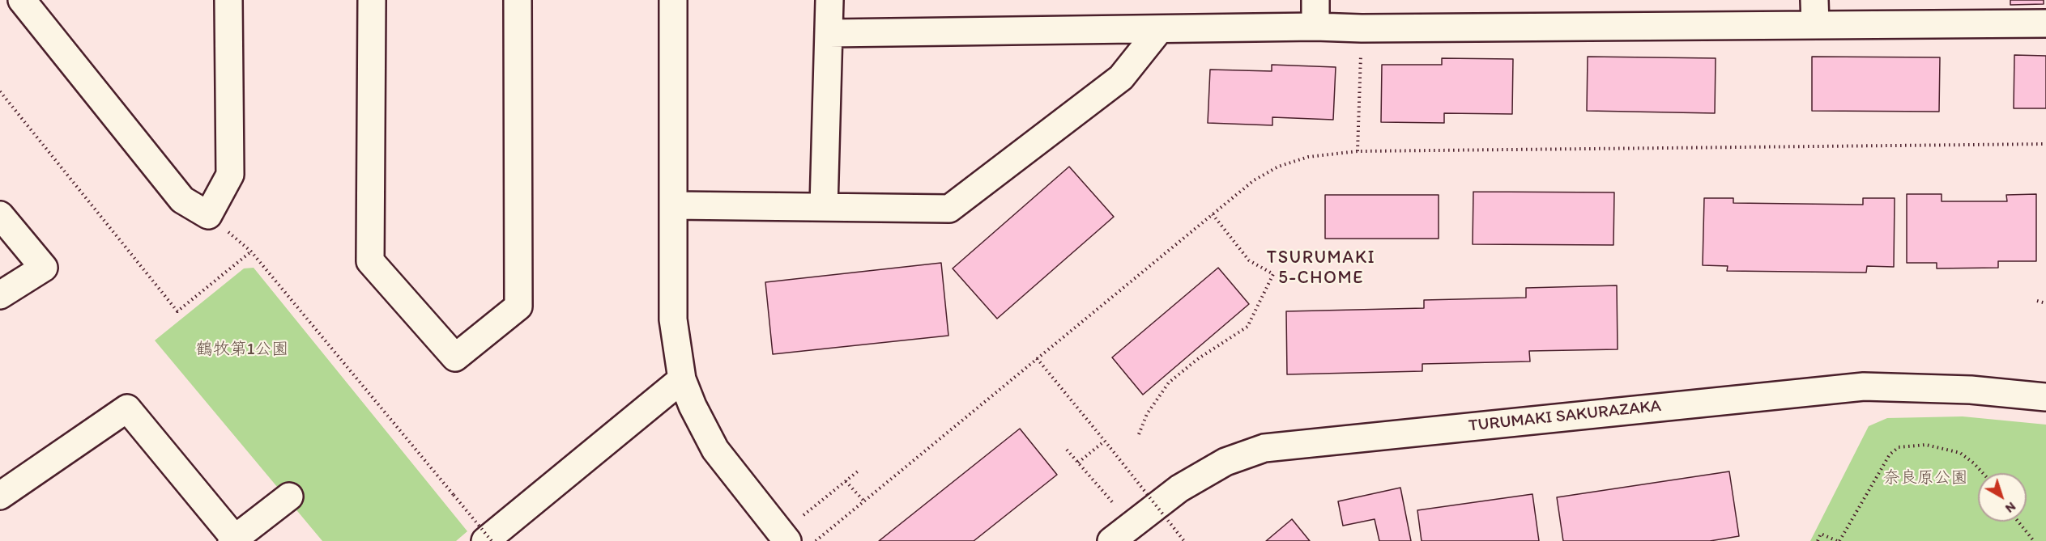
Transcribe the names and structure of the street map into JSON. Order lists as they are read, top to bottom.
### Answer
{
  "streets": {
    "street": ["TURUMAKI SAKURAZAKA"]
  },
  "districts": ["TSURUMAKI 5-CHOME"],
  "parks": ["鶴牧第1公園", "奈良原公園"],
  "north": "bottom right"
}
